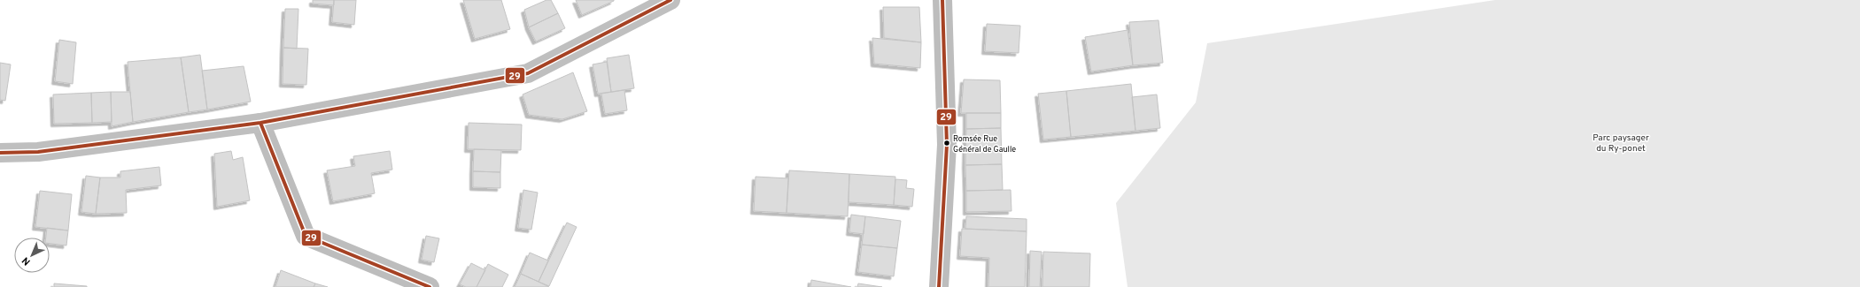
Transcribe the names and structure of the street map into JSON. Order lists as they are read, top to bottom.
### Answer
{
  "parks": ["Parc paysager du Ry-ponet"],
  "places": ["Romsée Rue Général de Gaulle"],
  "lines": ["transit line 29"],
  "north": "bottom left"
}
